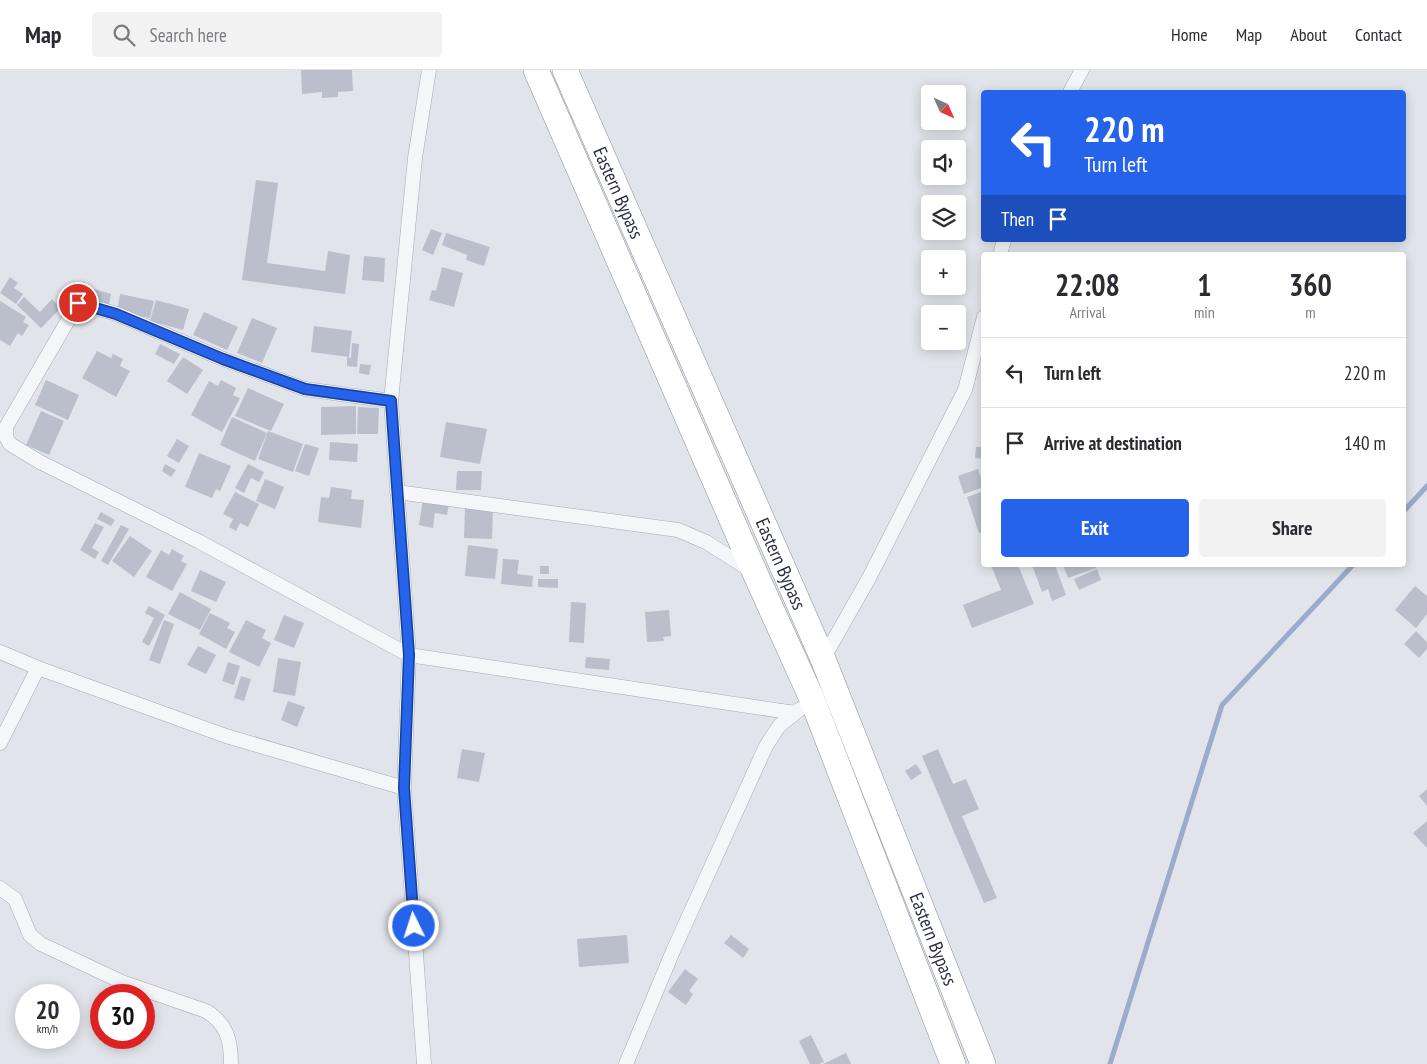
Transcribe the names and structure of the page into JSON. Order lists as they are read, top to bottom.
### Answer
{
  "streets": {
    "highway": ["Eastern Bypass"]
  },
  "north": "bottom right",
  "page": {
    "header": "Map",
    "search": "Search here",
    "nav": [
      "Home",
      "Map",
      "About",
      "Contact"
    ],
    "map_buttons": ["+", "−"],
    "turn": ["220 m", "Turn left"],
    "then": "Then",
    "eta": [
      "22:08",
      "Arrival",
      "1",
      "min",
      "360",
      "m"
    ],
    "list": [
      {
        "name": "Turn left",
        "value": "220 m"
      },
      {
        "name": "Arrive at destination",
        "value": "140 m"
      }
    ],
    "buttons": ["Exit", "Share"],
    "speed": "20 km/h",
    "limit": "30"
  }
}
